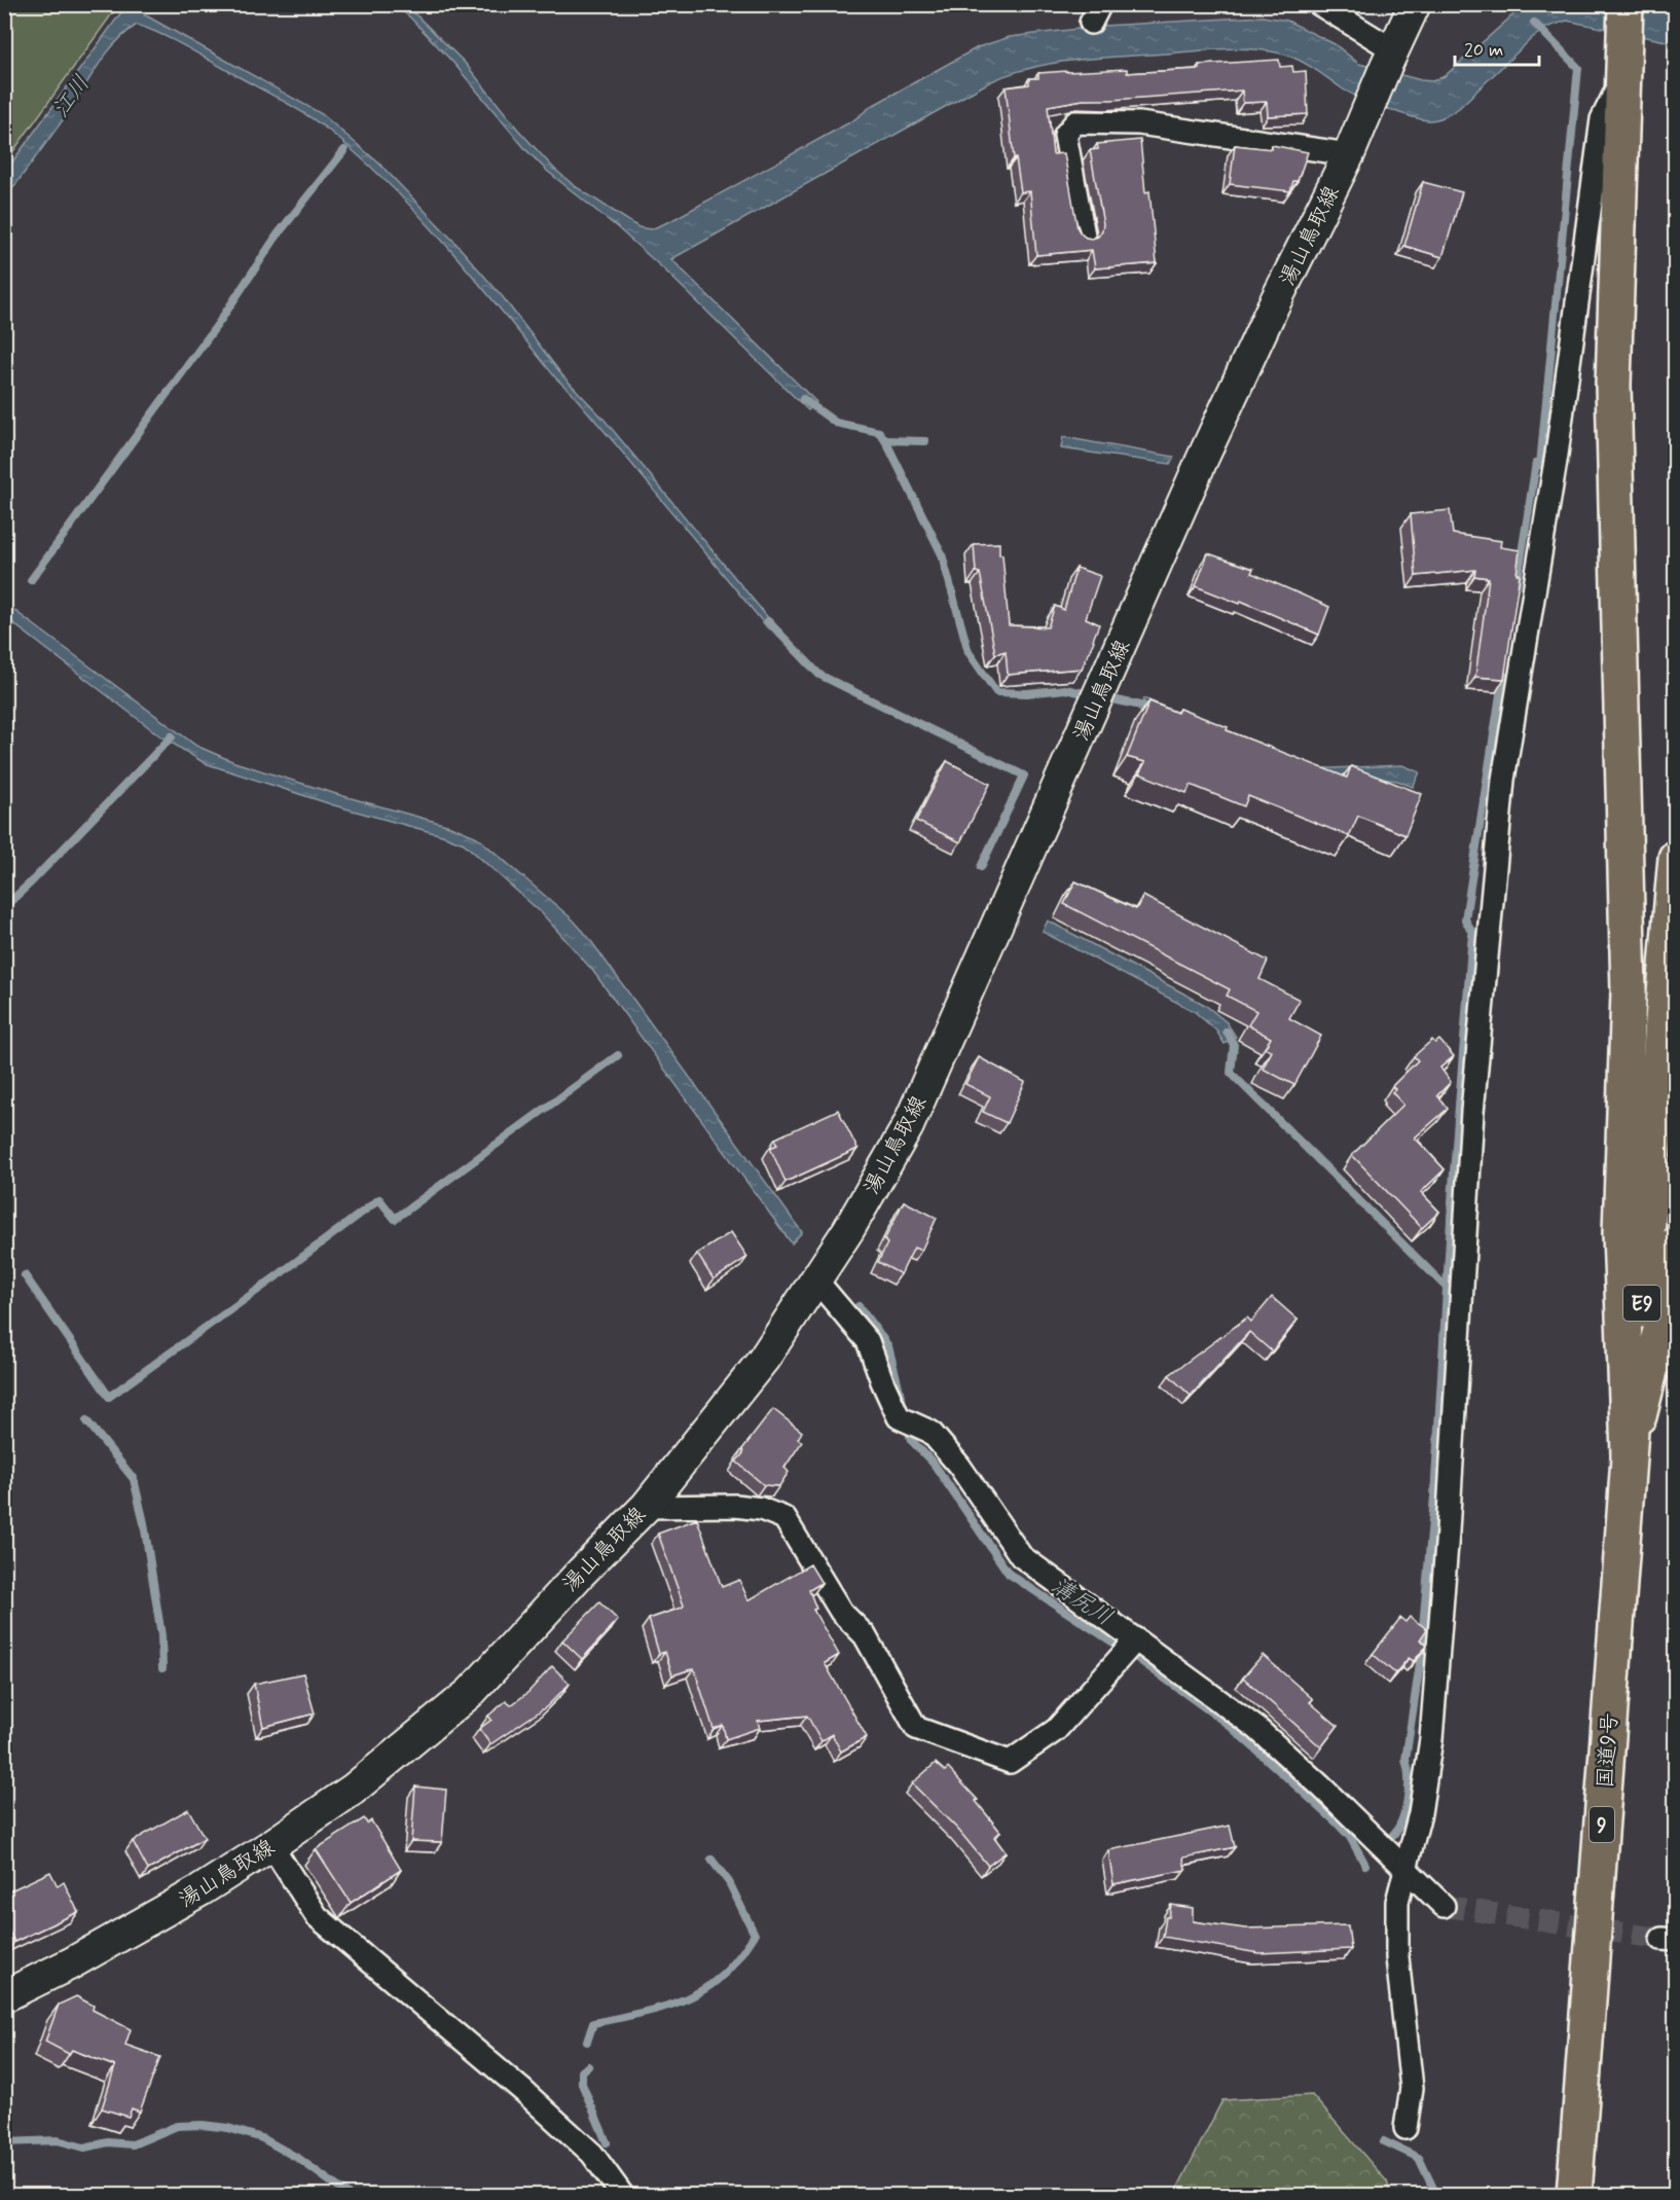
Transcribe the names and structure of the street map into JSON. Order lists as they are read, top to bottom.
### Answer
{
  "streets": {
    "highway": ["E9", "国道9号", "9"],
    "main road": ["湯山鳥取線"]
  },
  "crossings": [
    ["E9", "国道9号"]
  ],
  "water": ["江川", "溝尻川"],
  "scale_bar": "20 m"
}
